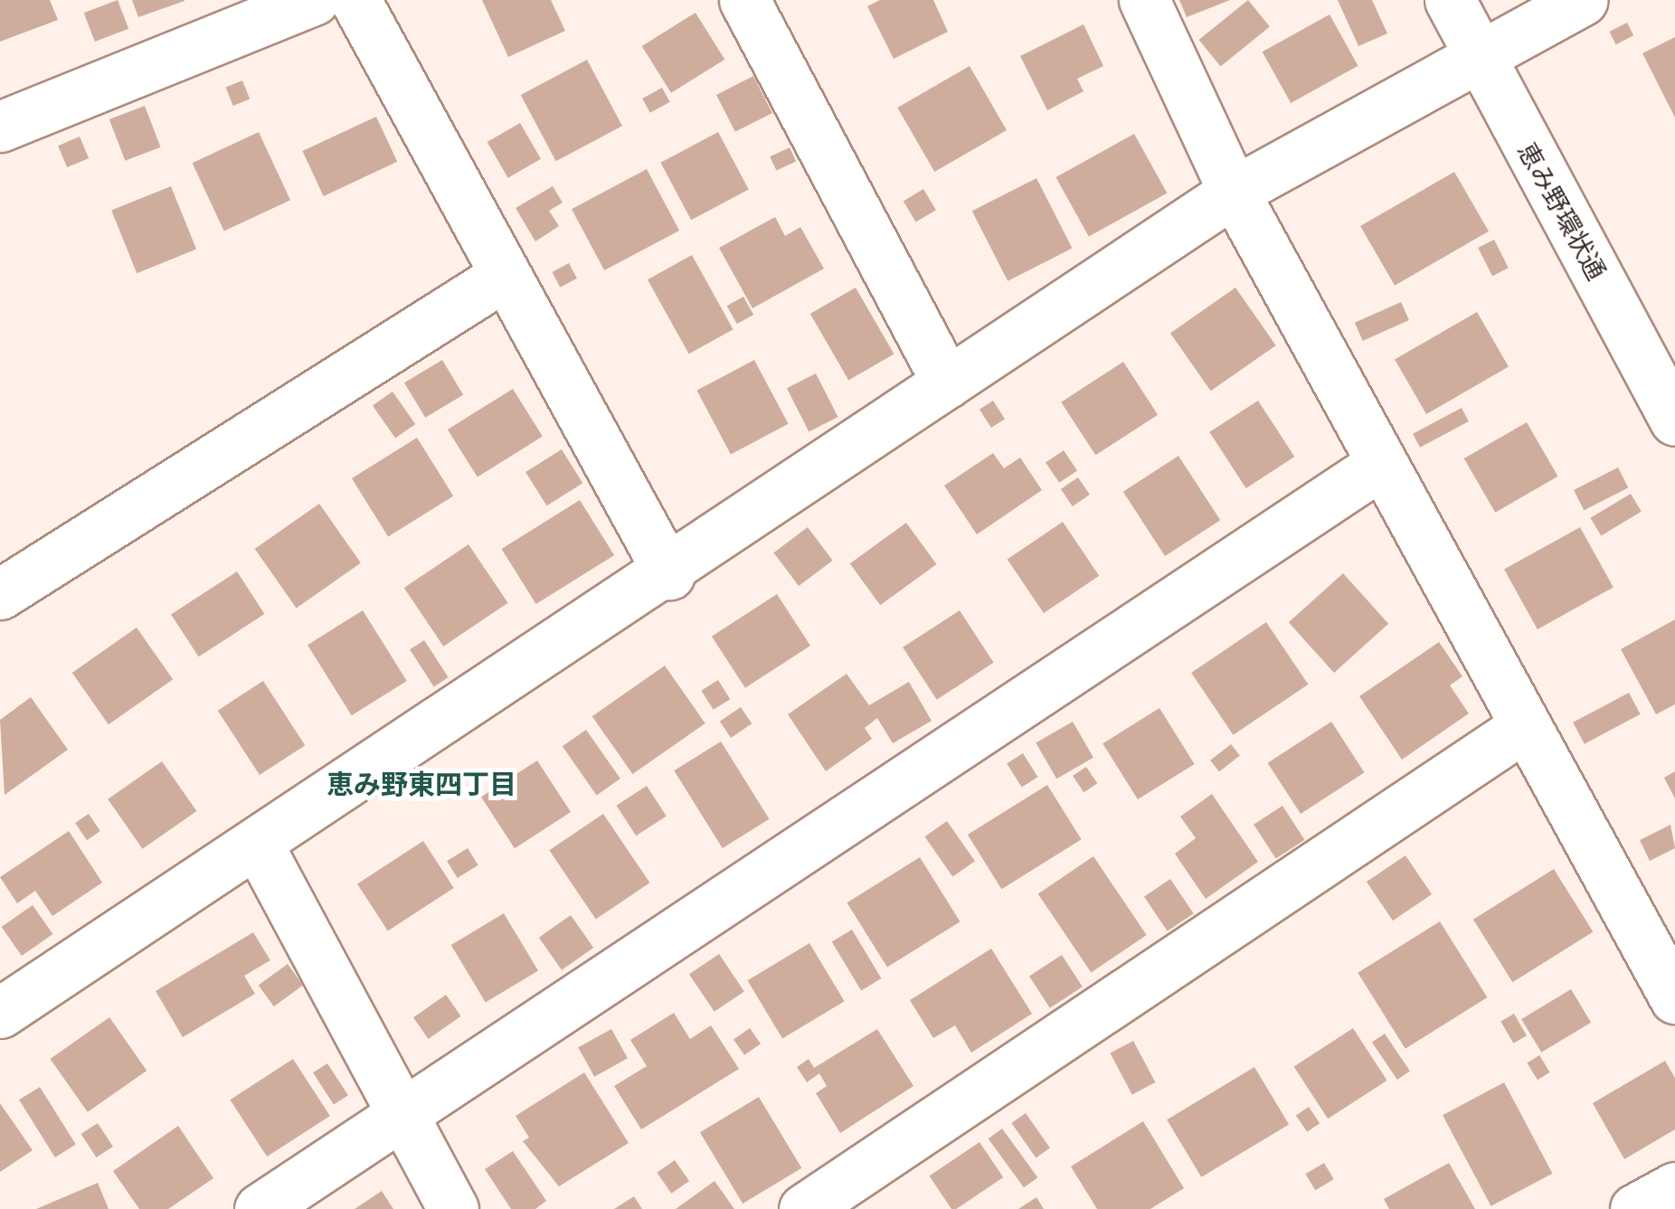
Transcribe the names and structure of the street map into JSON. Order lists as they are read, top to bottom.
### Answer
{
  "streets": {
    "street": ["恵み野環状通"]
  },
  "districts": ["恵み野東四丁目"]
}
